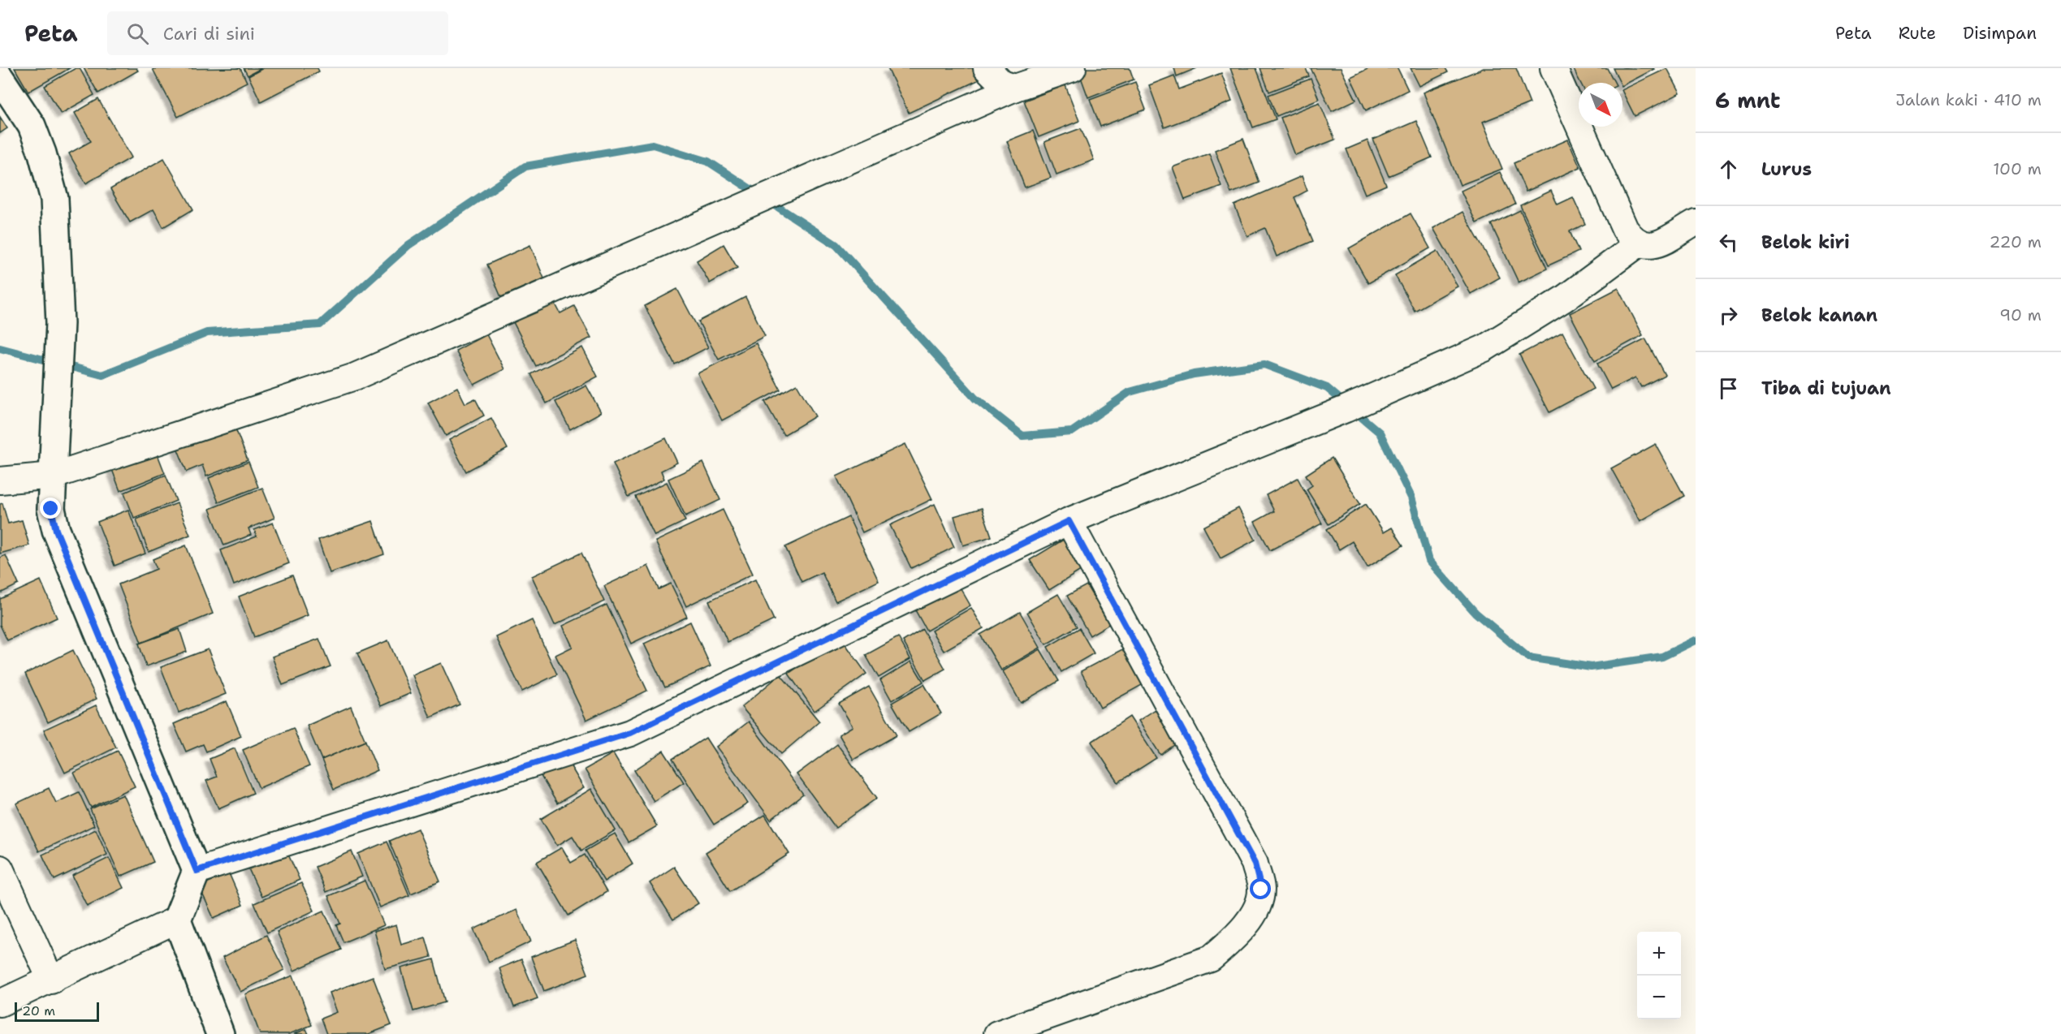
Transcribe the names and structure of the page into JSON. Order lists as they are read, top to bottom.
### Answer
{
  "scale_bar": "20 m",
  "north": "bottom right",
  "page": {
    "header": "Peta",
    "search": "Cari di sini",
    "nav": ["Peta", "Rute", "Disimpan"],
    "heading": ["6 mnt", "Jalan kaki · 410 m"],
    "list": [
      ["Lurus", "100 m"],
      ["Belok kiri", "220 m"],
      ["Belok kanan", "90 m"],
      "Tiba di tujuan"
    ],
    "map_buttons": ["+", "−"],
    "scale": "20 m"
  }
}
